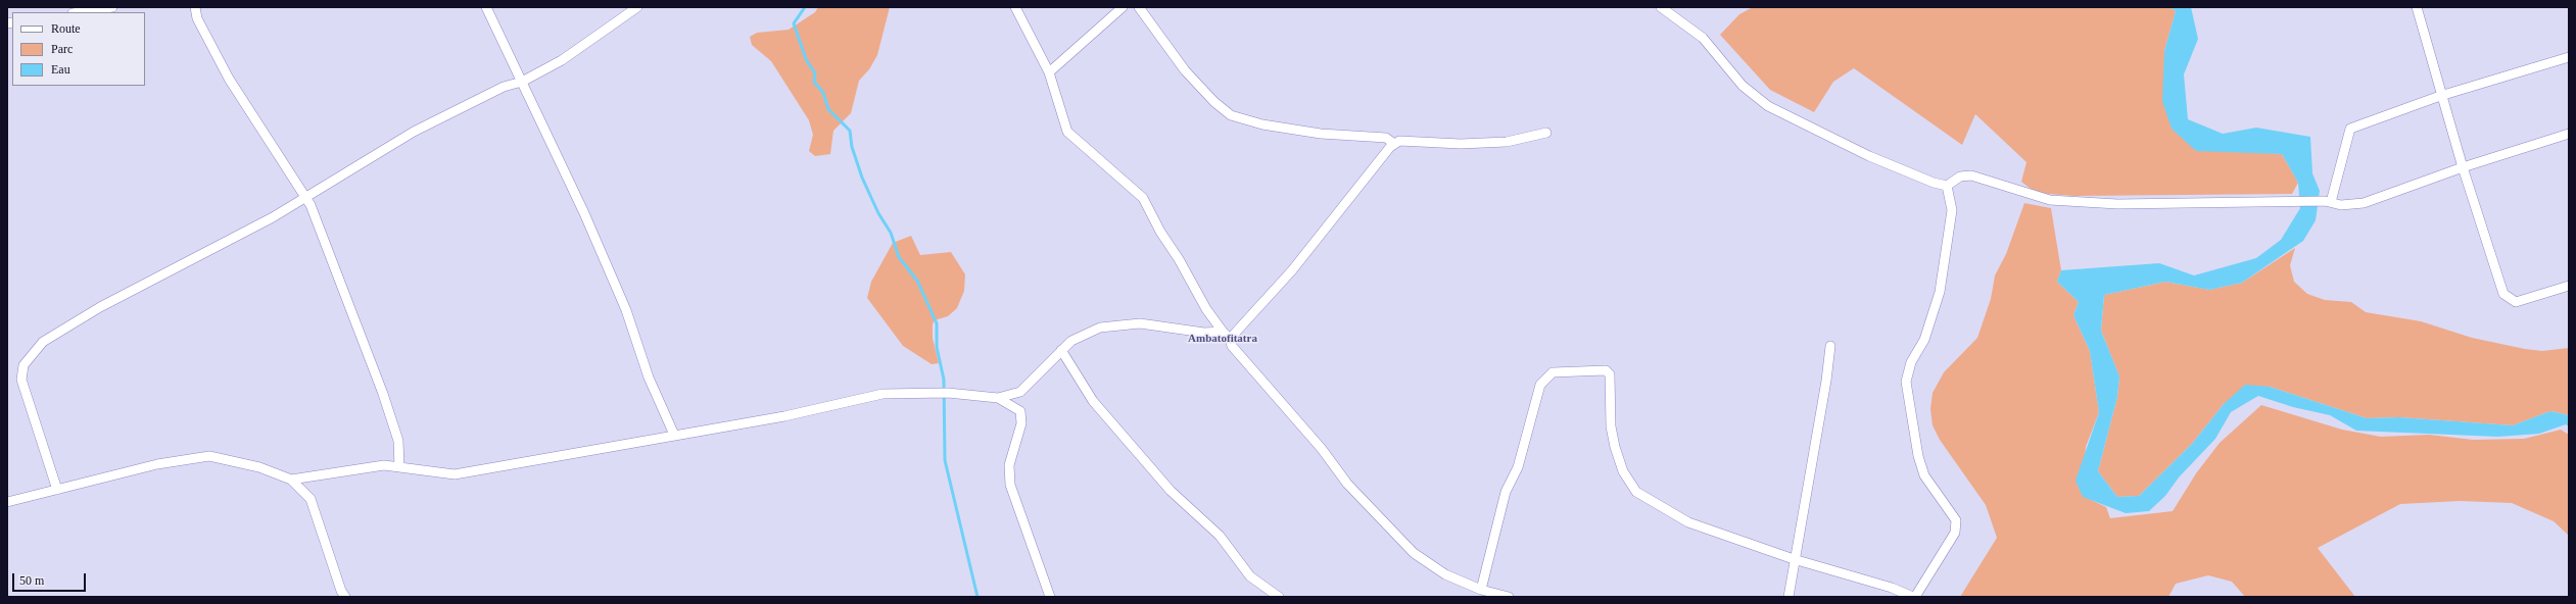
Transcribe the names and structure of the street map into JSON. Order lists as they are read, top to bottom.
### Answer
{
  "districts": ["Ambatofitatra"],
  "legend": ["Route", "Parc", "Eau"],
  "scale_bar": "50 m"
}
